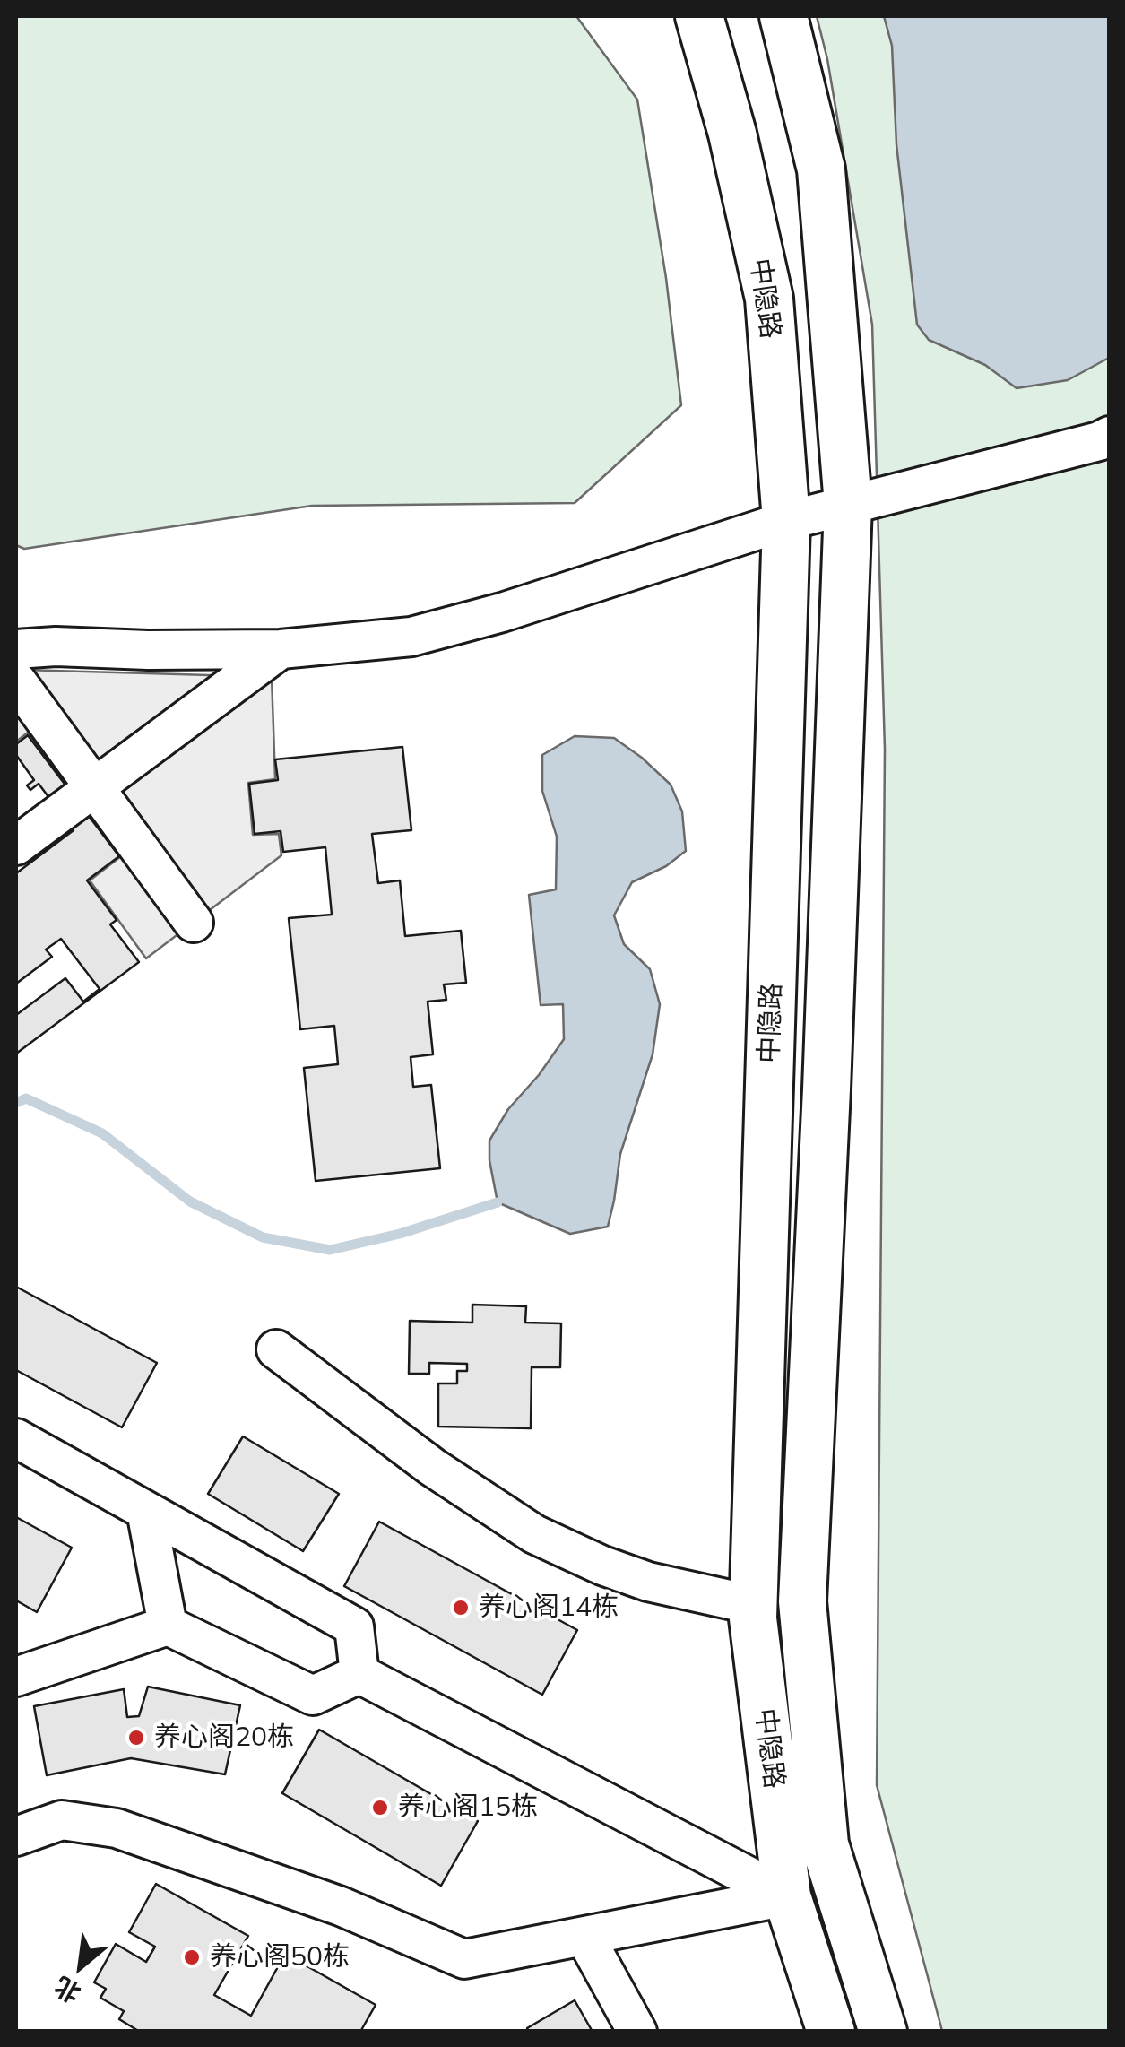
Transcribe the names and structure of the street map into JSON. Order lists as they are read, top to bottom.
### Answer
{
  "streets": {
    "main road": ["中隐路"]
  },
  "places": [
    "养心阁14栋",
    "养心阁20栋",
    "养心阁15栋",
    "养心阁50栋"
  ],
  "north": "bottom left"
}
